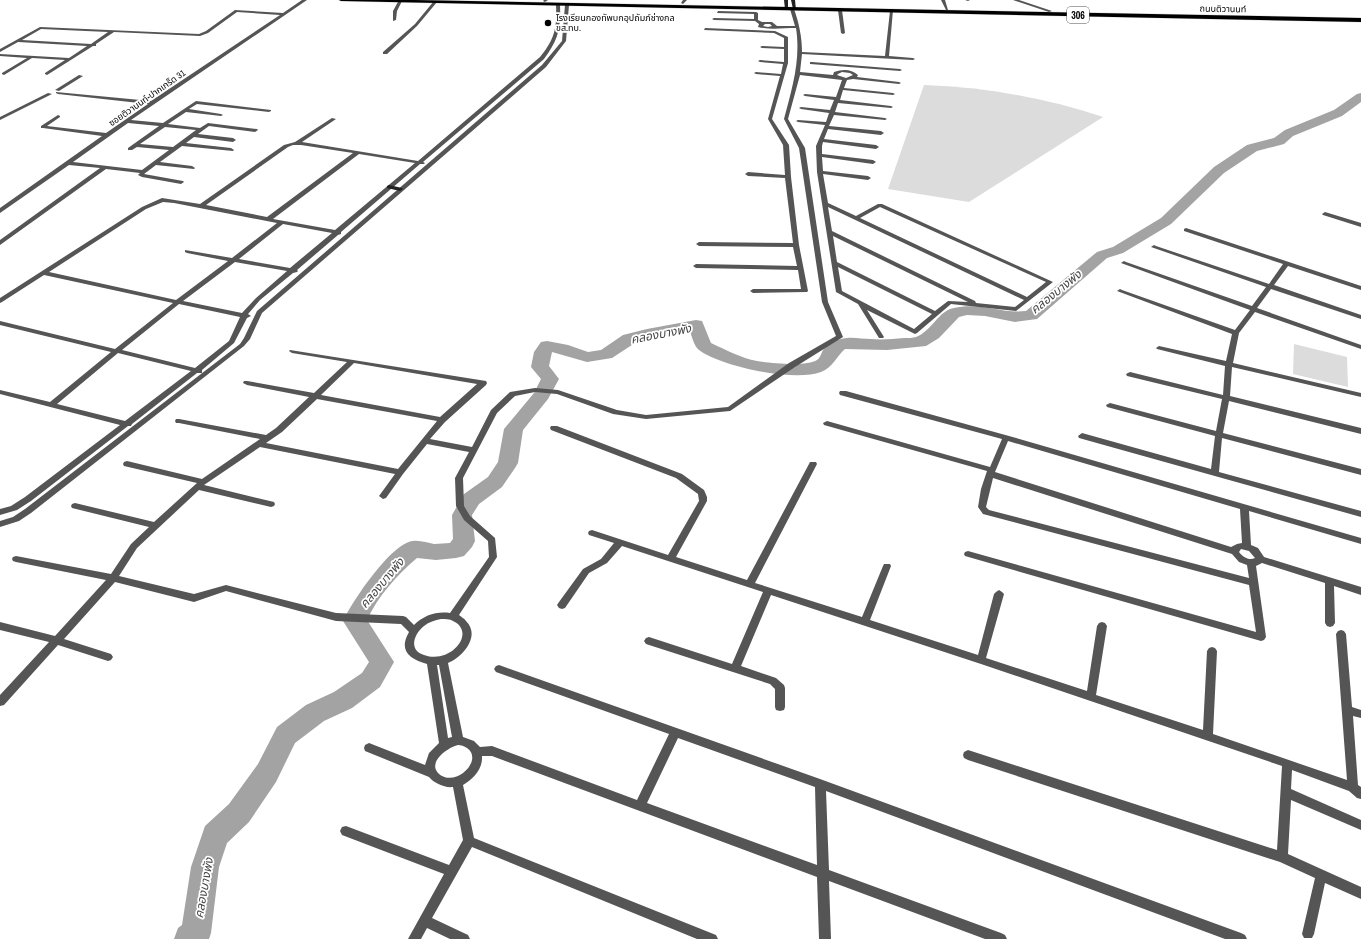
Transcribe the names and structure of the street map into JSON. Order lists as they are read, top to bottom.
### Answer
{
  "streets": {
    "main road": ["ถนนติวานนท์", "306"],
    "street": ["ซอยติวานนท์-ปากเกร็ด 31"]
  },
  "water": ["คลองบางพัง"],
  "places": ["โรงเรียนกองทัพบกอุปถัมภ์ช่างกล ขส.ทบ."]
}
